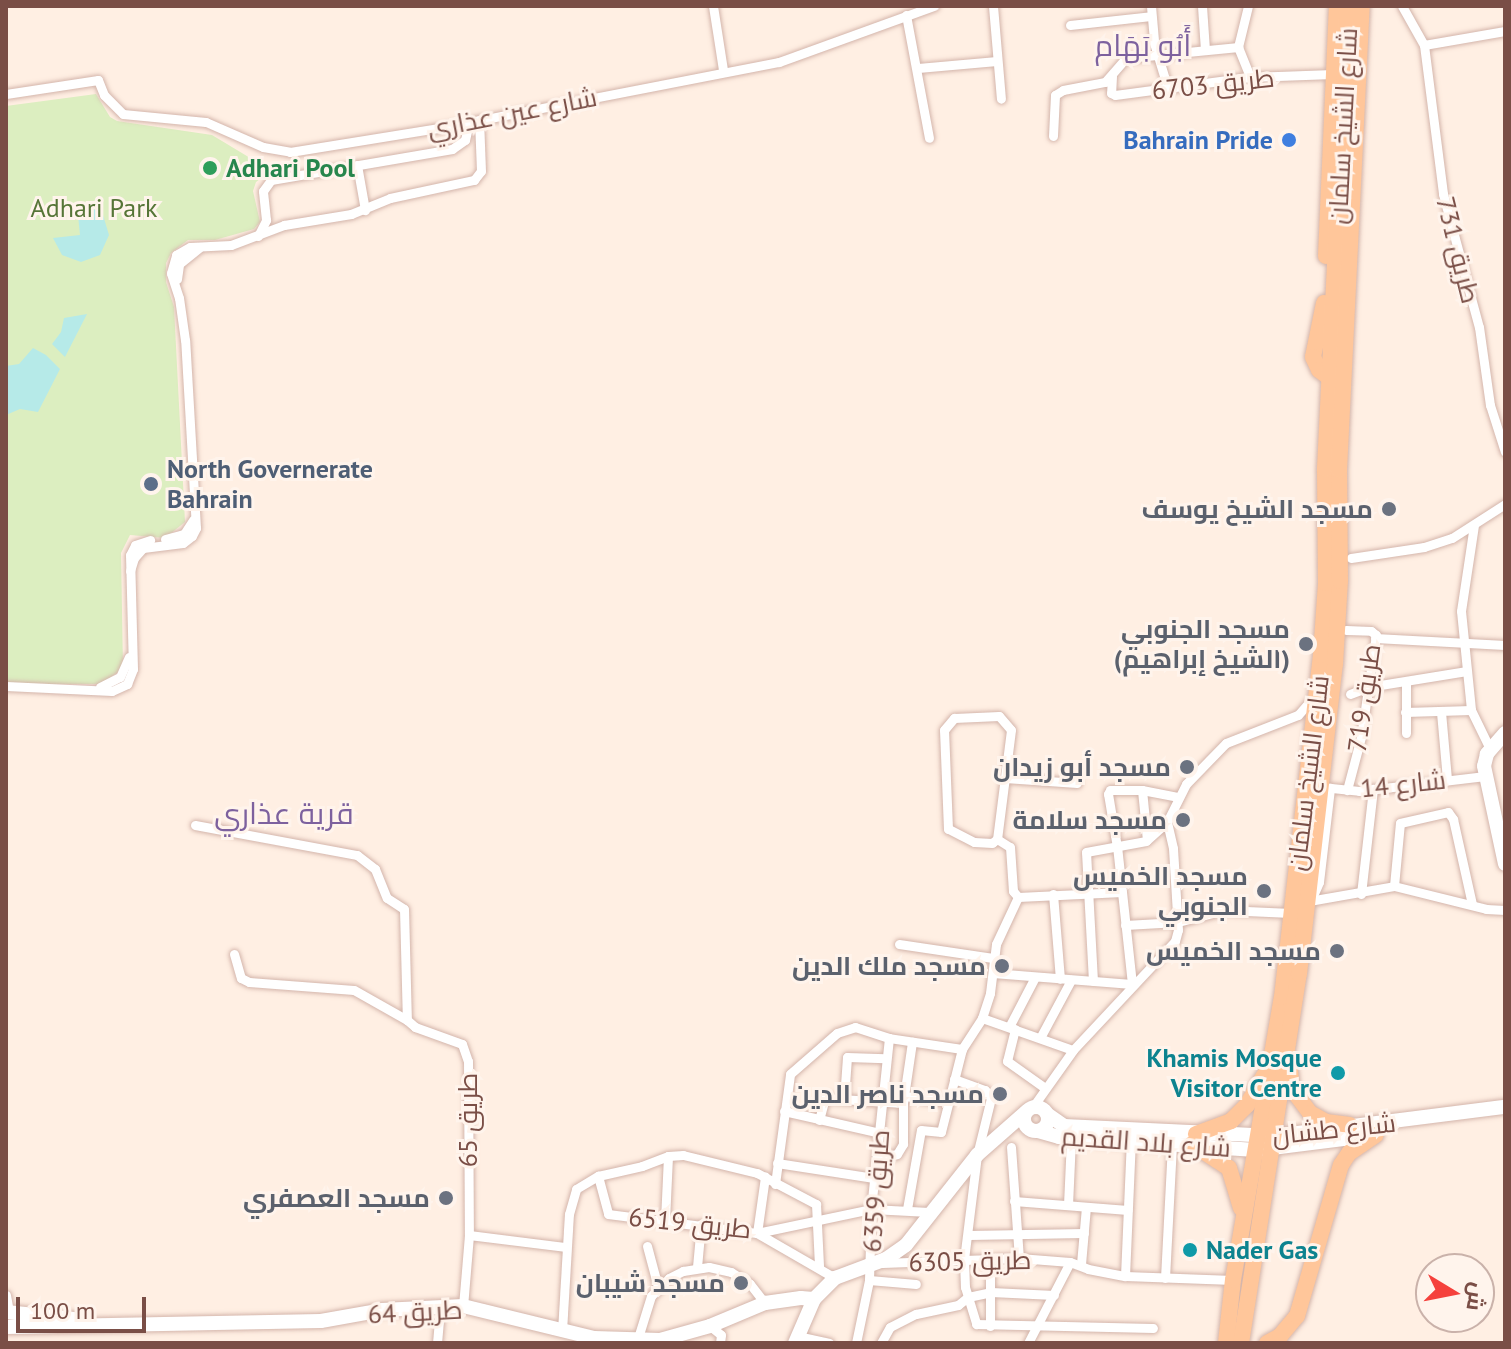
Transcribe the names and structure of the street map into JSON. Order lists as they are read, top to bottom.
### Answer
{
  "streets": {
    "main road": ["شارع الشيخ سلمان"],
    "street": [
      "طريق 6703",
      "شارع عين عذاري",
      "طريق 731",
      "طريق 719",
      "شارع 14",
      "طريق 65",
      "شارع طشان",
      "شارع بلاد القديم",
      "طريق 6359",
      "طريق 6519",
      "طريق 6305",
      "طريق 64"
    ]
  },
  "crossings": [
    ["شارع الشيخ سلمان", "شارع 14"],
    ["شارع الشيخ سلمان", "شارع طشان"],
    ["شارع الشيخ سلمان", "شارع بلاد القديم"],
    ["طريق 719", "شارع 14"],
    ["طريق 65", "طريق 64"],
    ["شارع طشان", "شارع بلاد القديم"],
    ["شارع بلاد القديم", "طريق 6359"],
    ["شارع بلاد القديم", "طريق 6519"],
    ["شارع بلاد القديم", "طريق 6305"],
    ["شارع بلاد القديم", "طريق 64"],
    ["طريق 6359", "طريق 6519"],
    ["طريق 6359", "طريق 6305"]
  ],
  "districts": ["أَبُو بَهَام", "قرية عذاري"],
  "parks": ["Adhari Park"],
  "places": [
    "Bahrain Pride",
    "Adhari Pool",
    "North Governerate Bahrain",
    "مسجد الشيخ يوسف",
    "مسجد الجنوبي (الشيخ إبراهيم)",
    "مسجد أبو زيدان",
    "مسجد سلامة",
    "مسجد الخميس الجنوبي",
    "مسجد الخميس",
    "مسجد ملك الدين",
    "Khamis Mosque Visitor Centre",
    "مسجد ناصر الدين",
    "مسجد العصفري",
    "Nader Gas",
    "مسجد شيبان"
  ],
  "scale_bar": "100 m",
  "north": "right"
}
